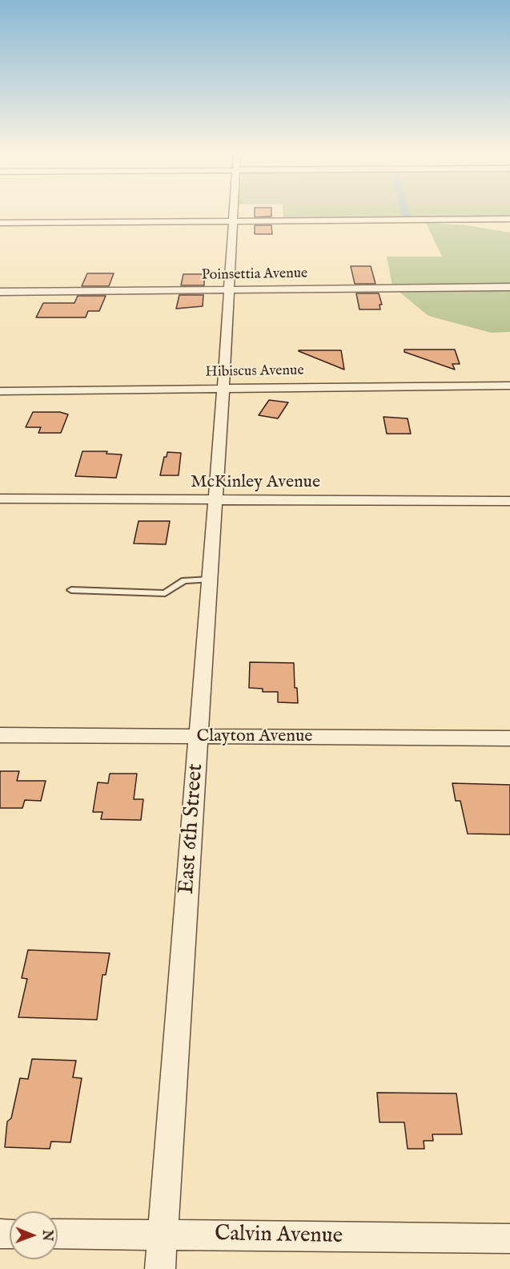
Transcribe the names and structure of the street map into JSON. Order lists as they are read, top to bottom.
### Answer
{
  "streets": {
    "street": [
      "Poinsettia Avenue",
      "Hibiscus Avenue",
      "McKinley Avenue",
      "Clayton Avenue",
      "East 6th Street",
      "Calvin Avenue"
    ]
  },
  "crossings": [
    ["Poinsettia Avenue", "East 6th Street"],
    ["Hibiscus Avenue", "East 6th Street"],
    ["McKinley Avenue", "East 6th Street"],
    ["Clayton Avenue", "East 6th Street"],
    ["East 6th Street", "Calvin Avenue"]
  ],
  "north": "right"
}
